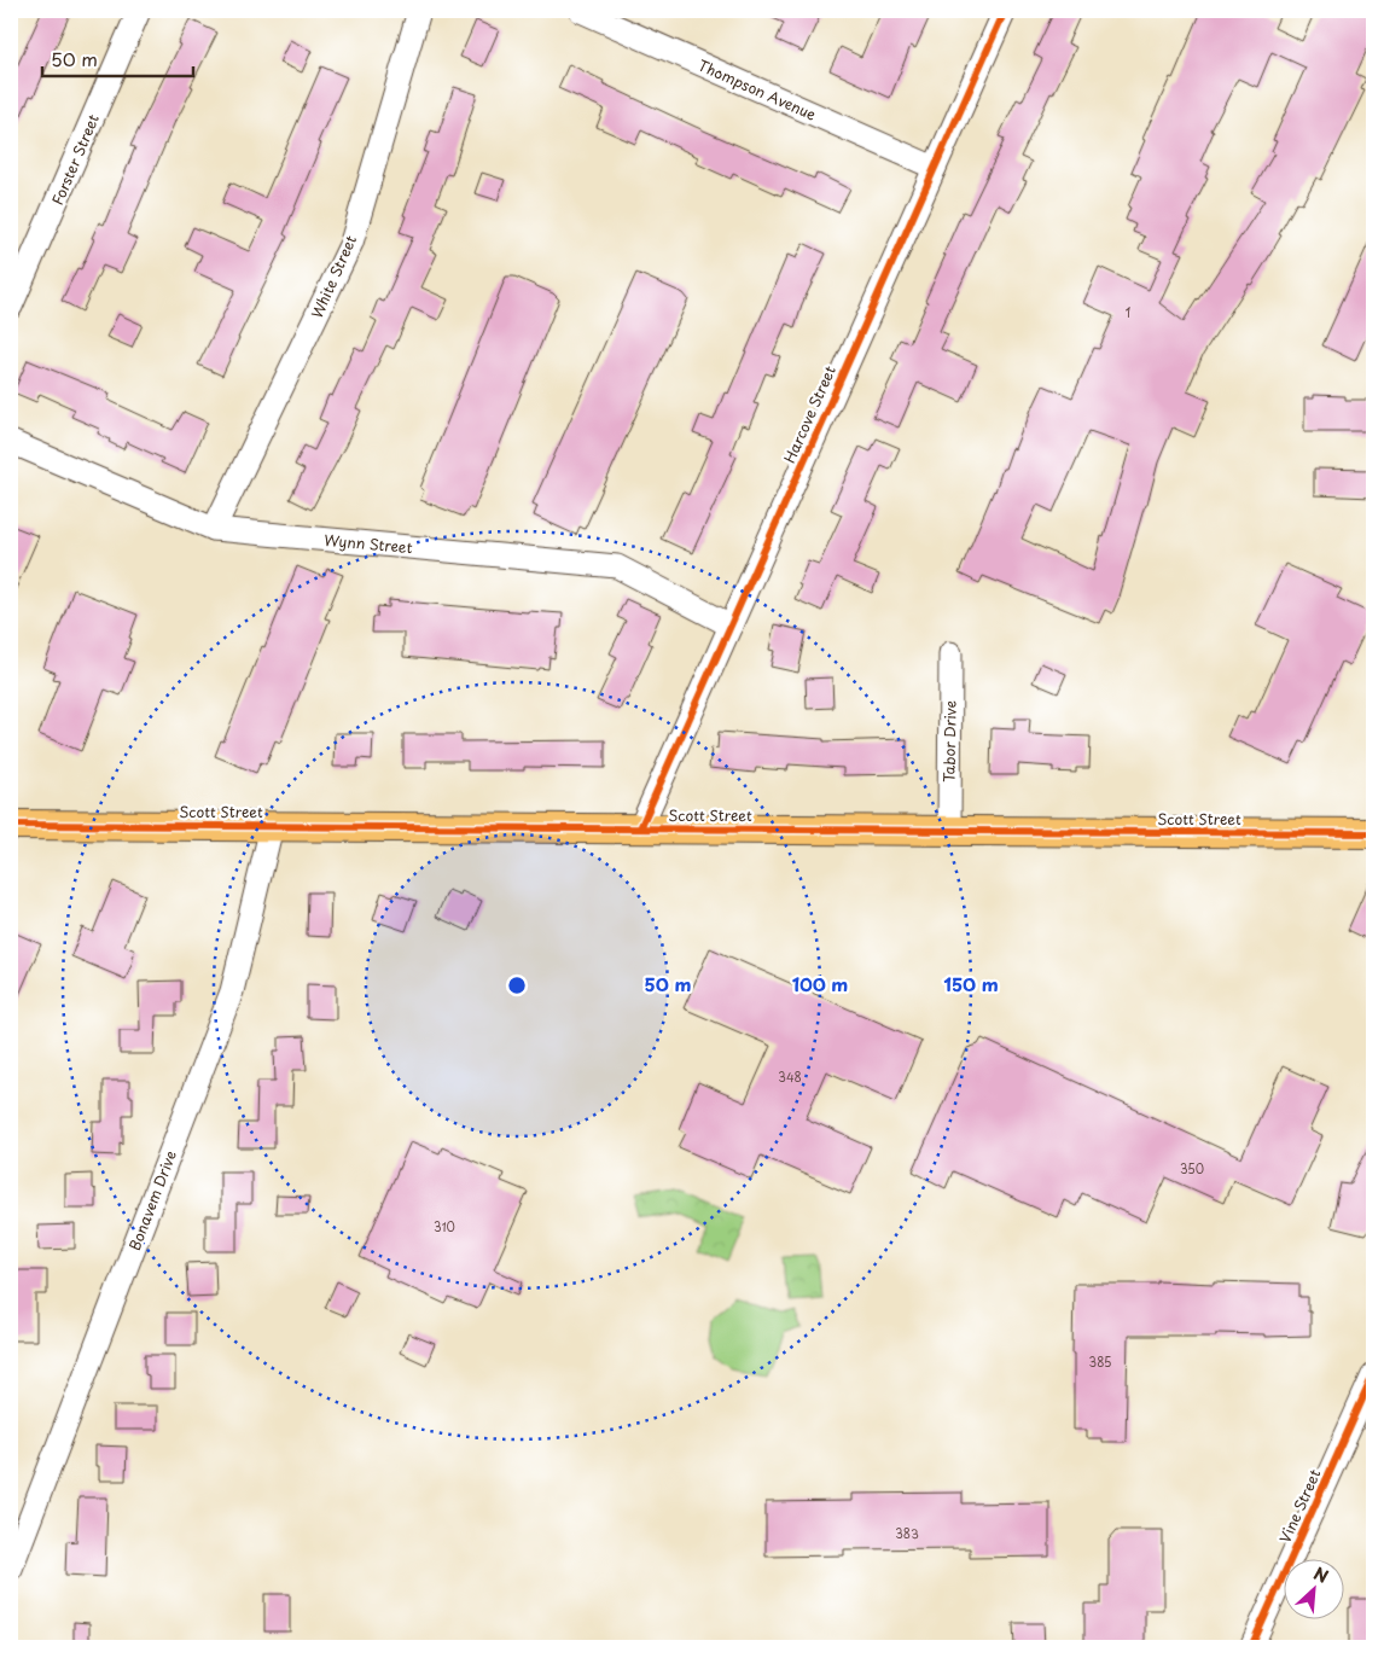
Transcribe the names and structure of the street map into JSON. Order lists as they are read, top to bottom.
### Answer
{
  "streets": {
    "main road": ["Scott Street"],
    "street": [
      "Thompson Avenue",
      "Forster Street",
      "White Street",
      "Harcove Street",
      "Wynn Street",
      "Tabor Drive",
      "Bonavem Drive",
      "Vine Street"
    ]
  },
  "crossings": [
    ["Thompson Avenue", "Harcove Street"],
    ["White Street", "Wynn Street"],
    ["Harcove Street", "Wynn Street"],
    ["Harcove Street", "Scott Street"],
    ["Tabor Drive", "Scott Street"],
    ["Scott Street", "Bonavem Drive"]
  ],
  "house_numbers": [
    "1",
    "348",
    "350",
    "310",
    "385",
    "383"
  ],
  "scale_bar": "50 m",
  "north": "top right",
  "rings": ["50 m", "100 m", "150 m"]
}
